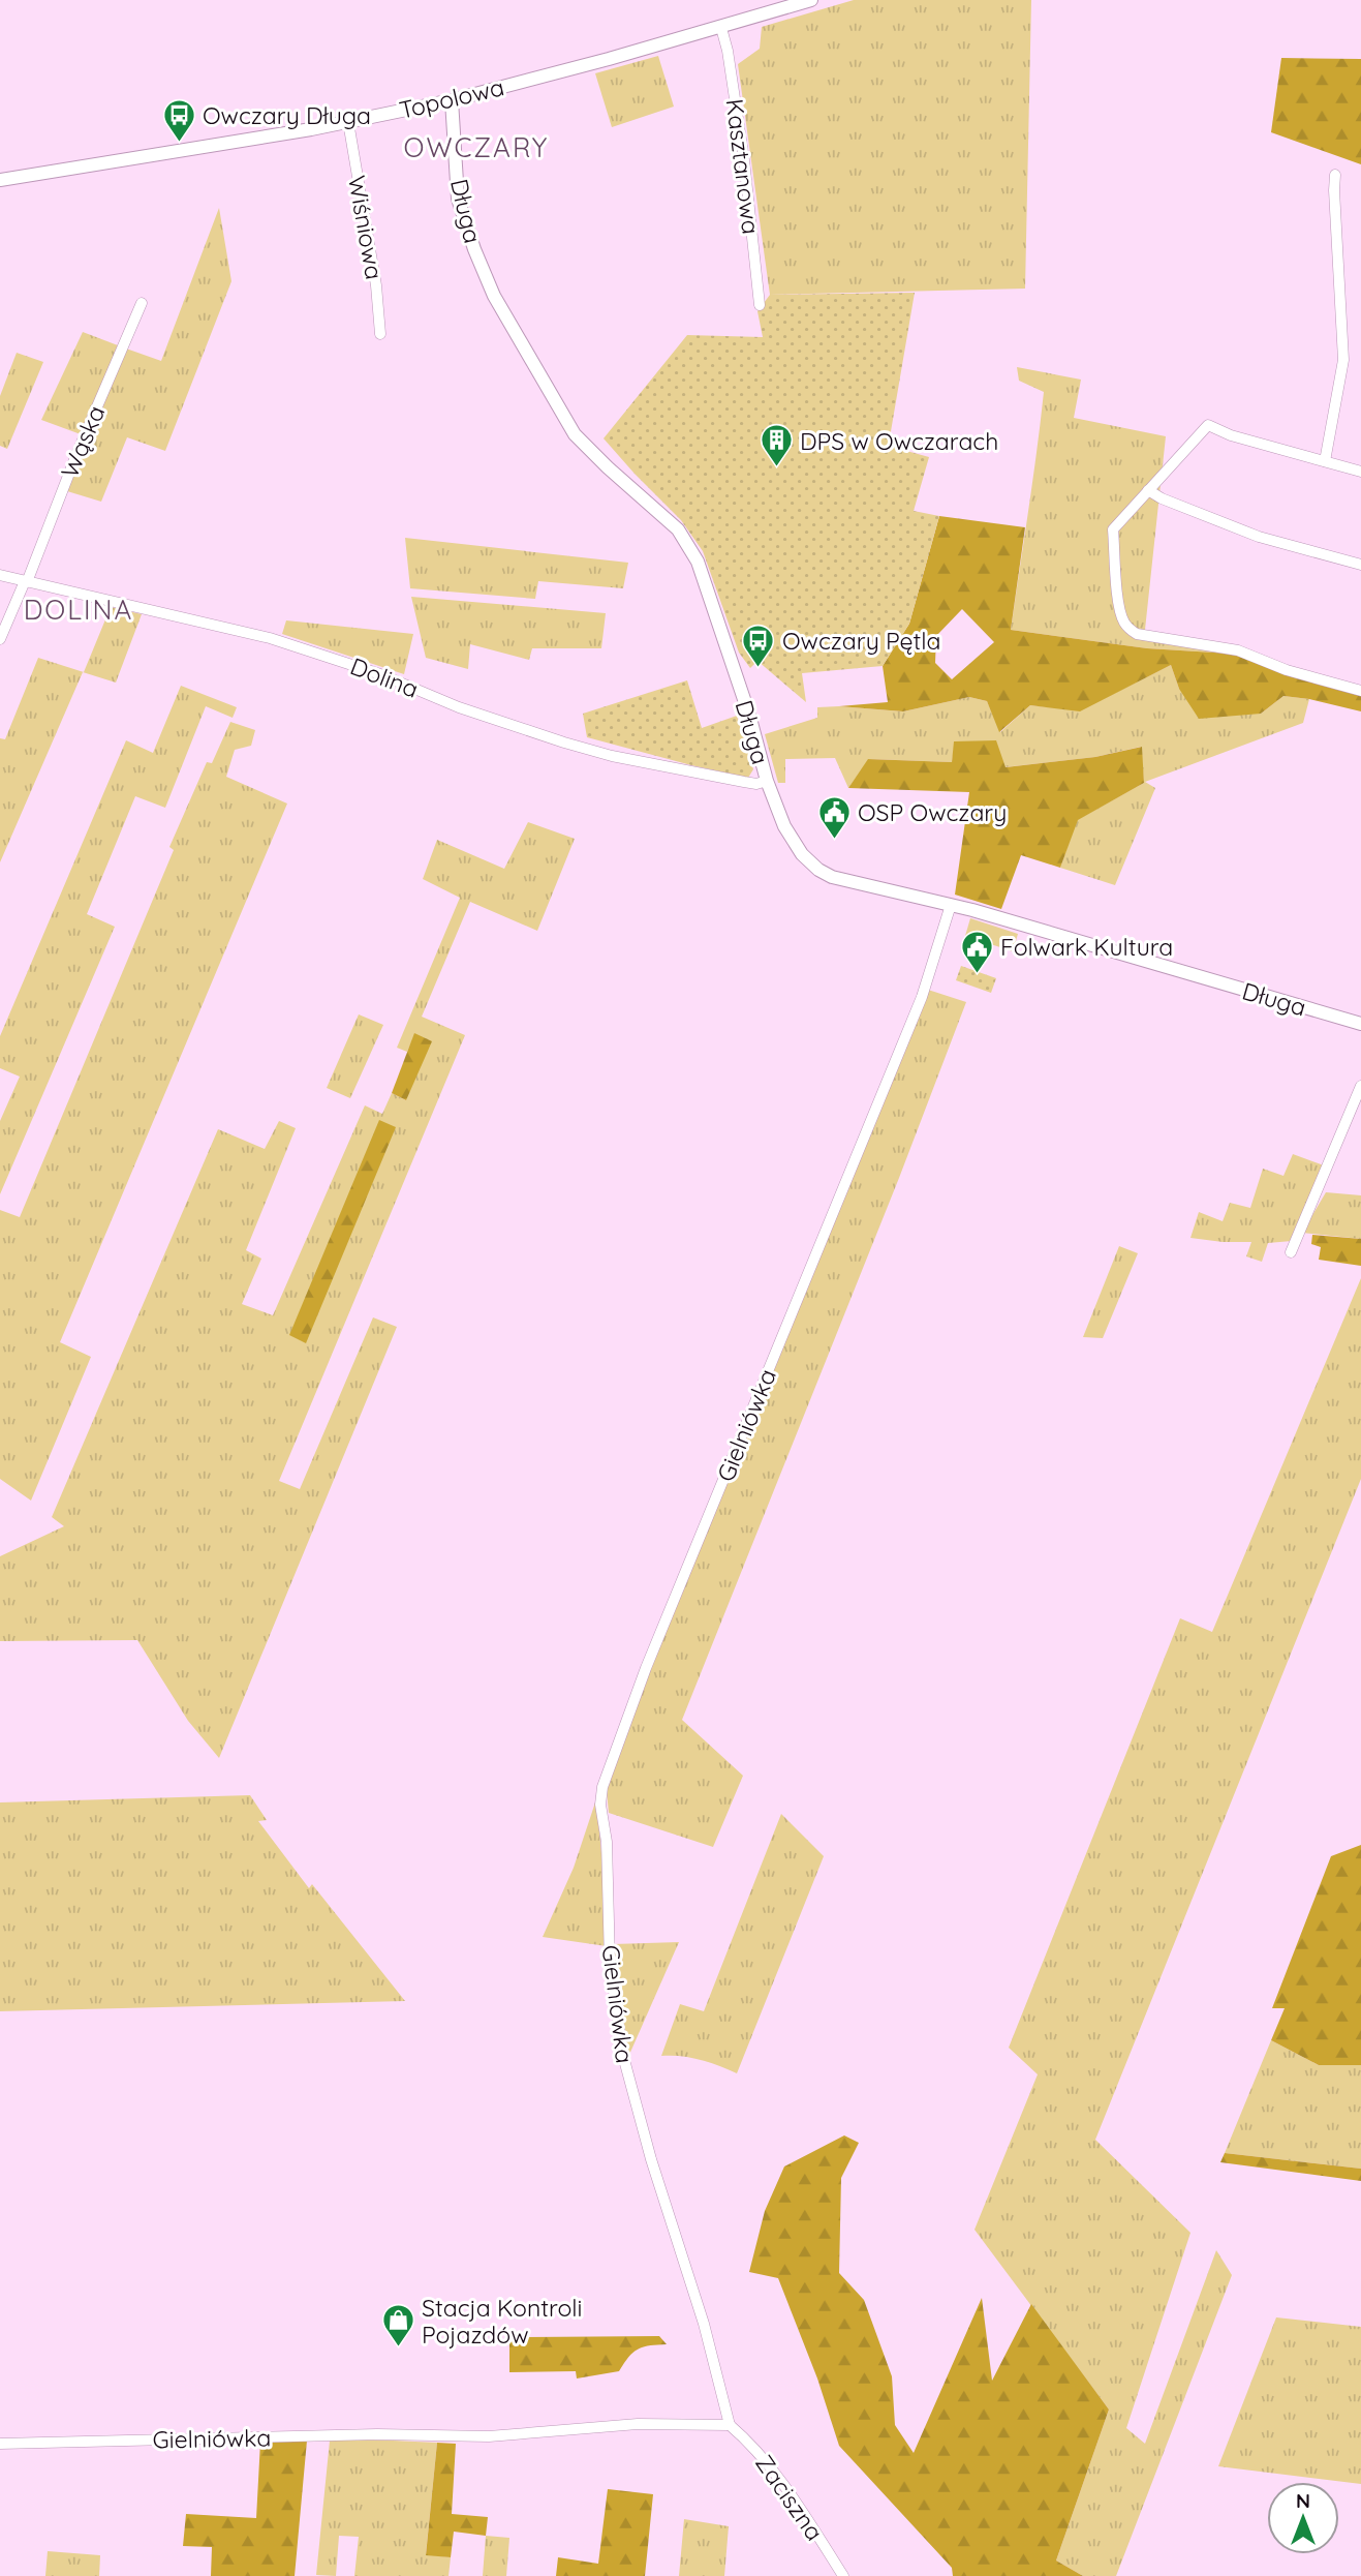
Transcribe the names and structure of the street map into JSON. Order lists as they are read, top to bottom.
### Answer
{
  "streets": {
    "street": [
      "Topolowa",
      "Kasztanowa",
      "Długa",
      "Wiśniowa",
      "Wąska",
      "Dolina",
      "Gielniówka",
      "Zaciszna"
    ]
  },
  "crossings": [
    ["Topolowa", "Kasztanowa"],
    ["Topolowa", "Długa"],
    ["Topolowa", "Wiśniowa"],
    ["Długa", "Dolina"],
    ["Długa", "Gielniówka"],
    ["Wąska", "Dolina"],
    ["Gielniówka", "Zaciszna"]
  ],
  "districts": ["OWCZARY", "DOLINA"],
  "places": {
    "bus stop": ["Owczary Długa", "Owczary Pętla"],
    "building": ["DPS w Owczarach"],
    "public building": ["OSP Owczary", "Folwark Kultura"],
    "shop": ["Stacja Kontroli Pojazdów"]
  },
  "north": "top"
}
